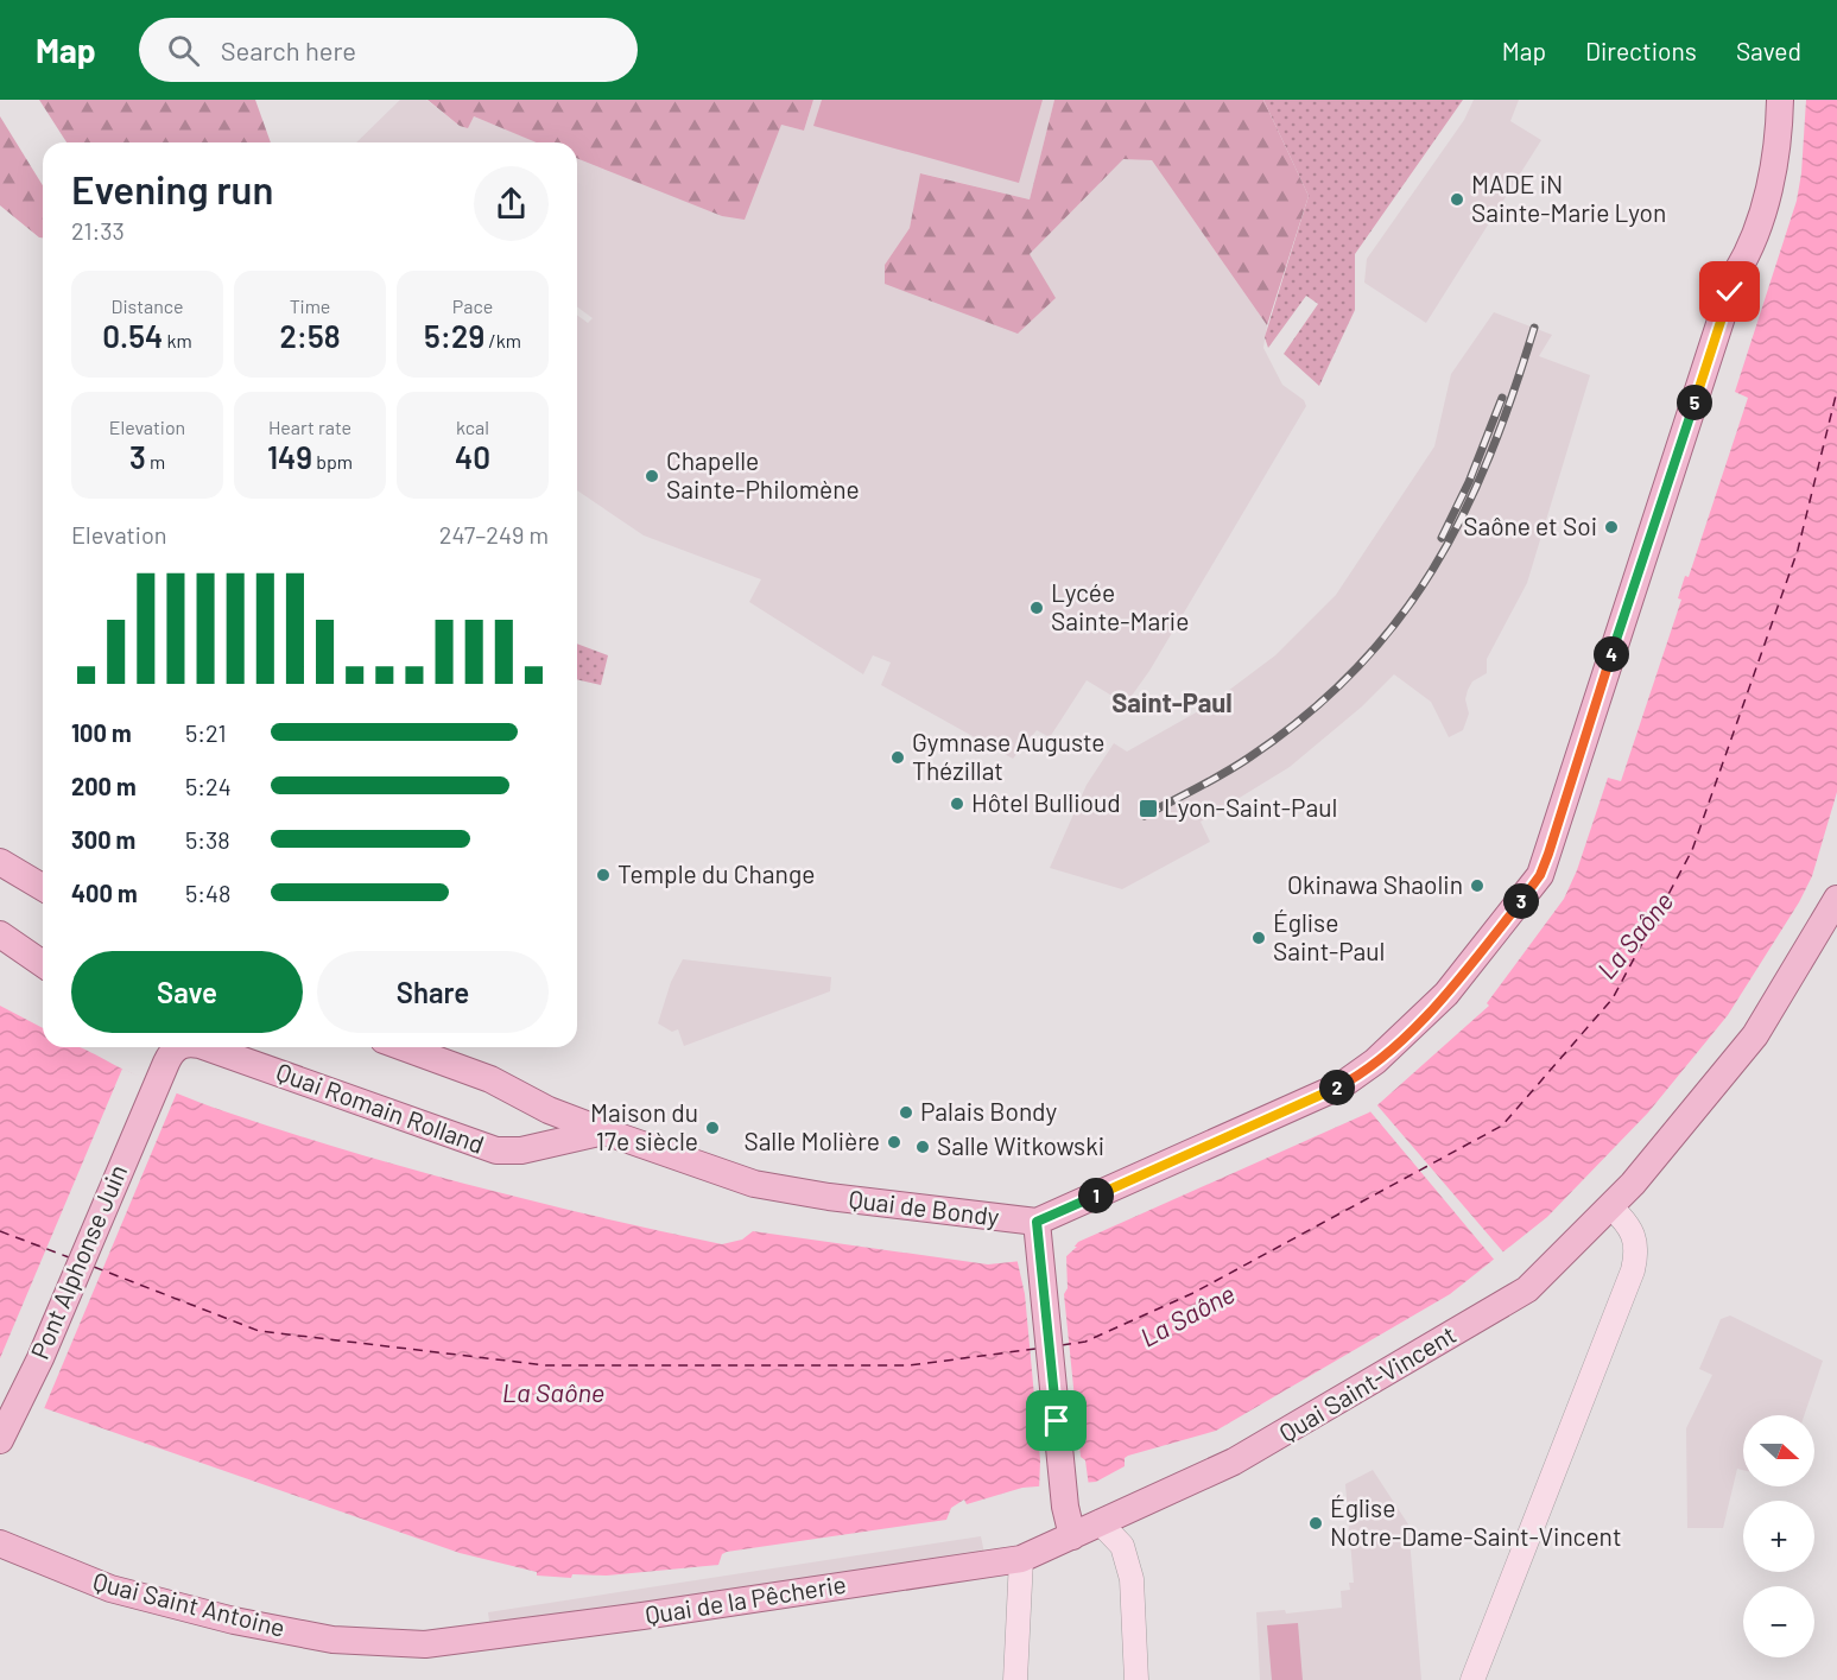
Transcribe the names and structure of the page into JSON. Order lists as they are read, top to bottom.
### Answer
{
  "streets": {
    "main road": [
      "Quai Romain Rolland",
      "Quai de Bondy",
      "Pont Alphonse Juin",
      "Quai Saint-Vincent",
      "Quai de la Pêcherie",
      "Quai Saint Antoine"
    ]
  },
  "crossings": [
    ["Quai Romain Rolland", "Quai de Bondy"],
    ["Quai Romain Rolland", "Pont Alphonse Juin"],
    ["Quai Saint-Vincent", "Quai de la Pêcherie"],
    ["Quai de la Pêcherie", "Quai Saint Antoine"]
  ],
  "districts": ["Saint-Paul"],
  "water": ["La Saône"],
  "places": {
    "other": [
      "MADE iN Sainte-Marie Lyon",
      "Chapelle Sainte-Philomène",
      "Saône et Soi",
      "Lycée Sainte-Marie",
      "Gymnase Auguste Thézillat",
      "Hôtel Bullioud",
      "Temple du Change",
      "Okinawa Shaolin",
      "Église Saint-Paul",
      "Palais Bondy",
      "Maison du 17e siècle",
      "Salle Molière",
      "Salle Witkowski",
      "Église Notre-Dame-Saint-Vincent"
    ],
    "transit": ["Lyon-Saint-Paul"]
  },
  "north": "right",
  "page": {
    "header": "Map",
    "search": "Search here",
    "nav": ["Map", "Directions", "Saved"],
    "heading": ["Evening run", "21:33"],
    "stats": [
      ["Distance", "0.54 km"],
      ["Time", "2:58"],
      ["Pace", "5:29 /km"],
      ["Elevation", "3 m"],
      ["Heart rate", "149 bpm"],
      ["kcal", "40"]
    ],
    "pins": [
      "5",
      "4",
      "3",
      "2",
      "1"
    ],
    "chart": ["Elevation", "247–249 m"],
    "list": [
      {
        "name": "100 m",
        "note": "5:21"
      },
      {
        "name": "200 m",
        "note": "5:24"
      },
      {
        "name": "300 m",
        "note": "5:38"
      },
      {
        "name": "400 m",
        "note": "5:48"
      }
    ],
    "buttons": ["Save", "Share"],
    "map_buttons": ["+", "−"]
  }
}
